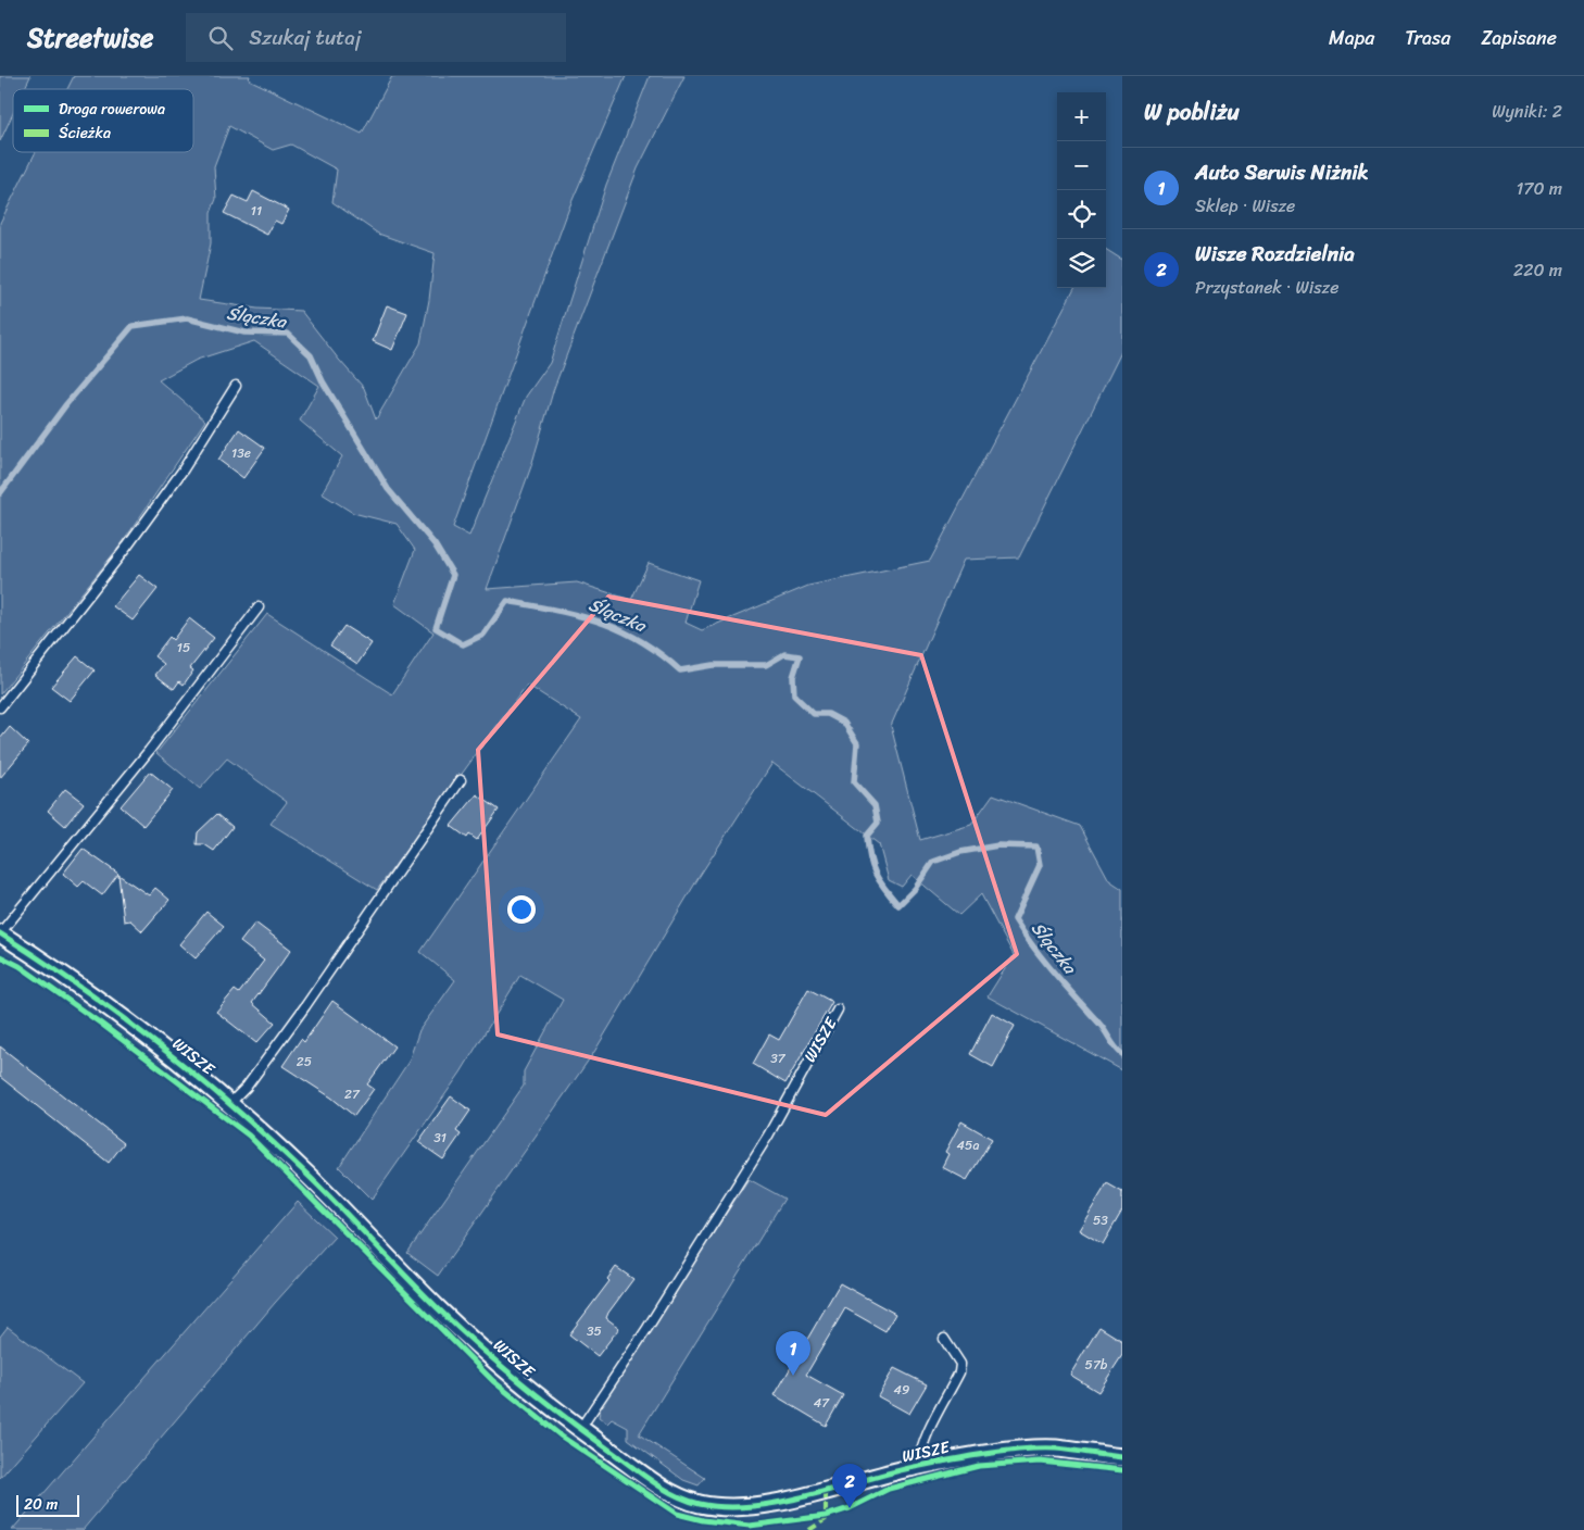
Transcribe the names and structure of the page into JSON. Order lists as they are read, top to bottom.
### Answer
{
  "streets": {
    "street": ["WISZE"]
  },
  "water": ["Ślączka"],
  "house_numbers": [
    "11",
    "13e",
    "15",
    "37",
    "25",
    "27",
    "31",
    "45a",
    "53",
    "35",
    "57b",
    "49",
    "47"
  ],
  "legend": ["Droga rowerowa", "Ścieżka"],
  "scale_bar": "20 m",
  "page": {
    "header": "Streetwise",
    "search": "Szukaj tutaj",
    "nav": ["Mapa", "Trasa", "Zapisane"],
    "heading": ["W pobliżu", "Wyniki: 2"],
    "map_buttons": ["+", "−"],
    "list": [
      {
        "mark": "1",
        "name": "Auto Serwis Niżnik",
        "note": "Sklep · Wisze",
        "value": "170 m"
      },
      {
        "mark": "2",
        "name": "Wisze Rozdzielnia",
        "note": "Przystanek · Wisze",
        "value": "220 m"
      }
    ],
    "pins": ["1", "2"],
    "scale": "20 m"
  }
}
